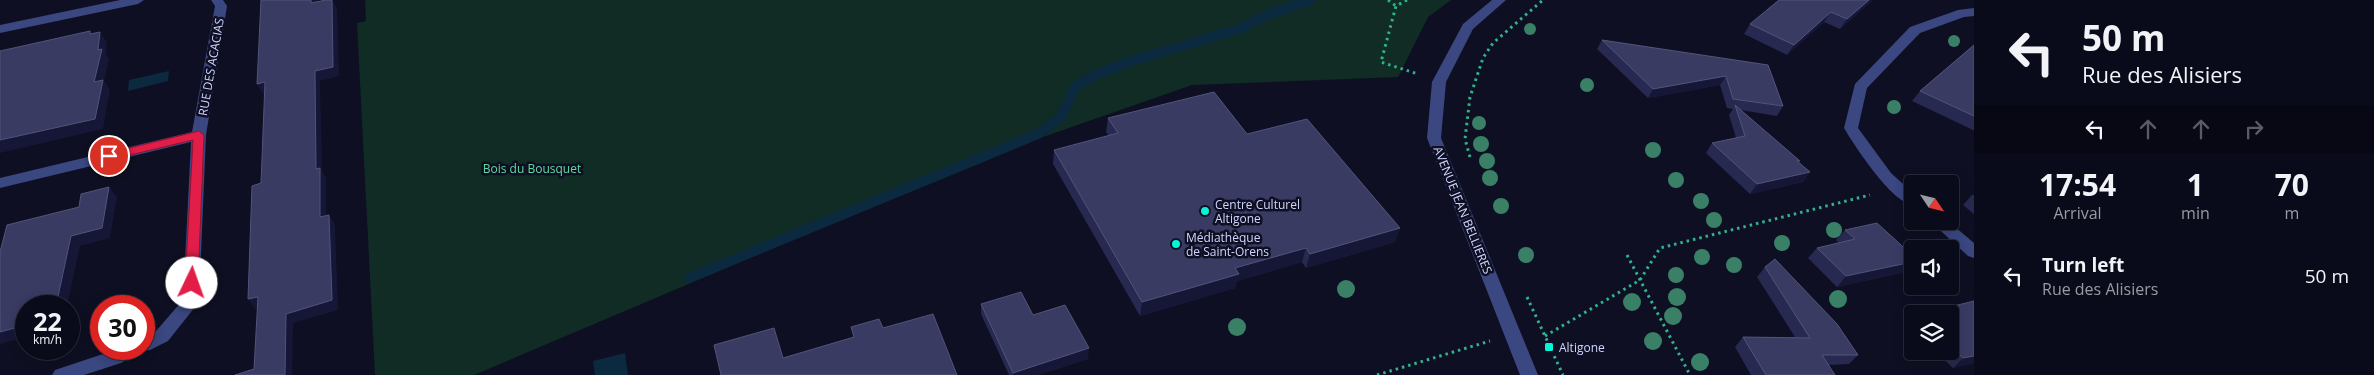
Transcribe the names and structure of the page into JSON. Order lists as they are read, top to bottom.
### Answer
{
  "streets": {
    "street": ["RUE DES ACACIAS", "AVENUE JEAN BELLIERES"]
  },
  "parks": ["Bois du Bousquet"],
  "places": {
    "other": ["Centre Culturel Altigone", "Médiathèque de Saint-Orens"],
    "transit": ["Altigone"]
  },
  "north": "bottom right",
  "page": {
    "turn": ["50 m", "Rue des Alisiers"],
    "eta": [
      "17:54",
      "Arrival",
      "1",
      "min",
      "70",
      "m"
    ],
    "list": [
      {
        "name": "Turn left",
        "note": "Rue des Alisiers",
        "value": "50 m"
      }
    ],
    "speed": "22 km/h",
    "limit": "30"
  }
}
